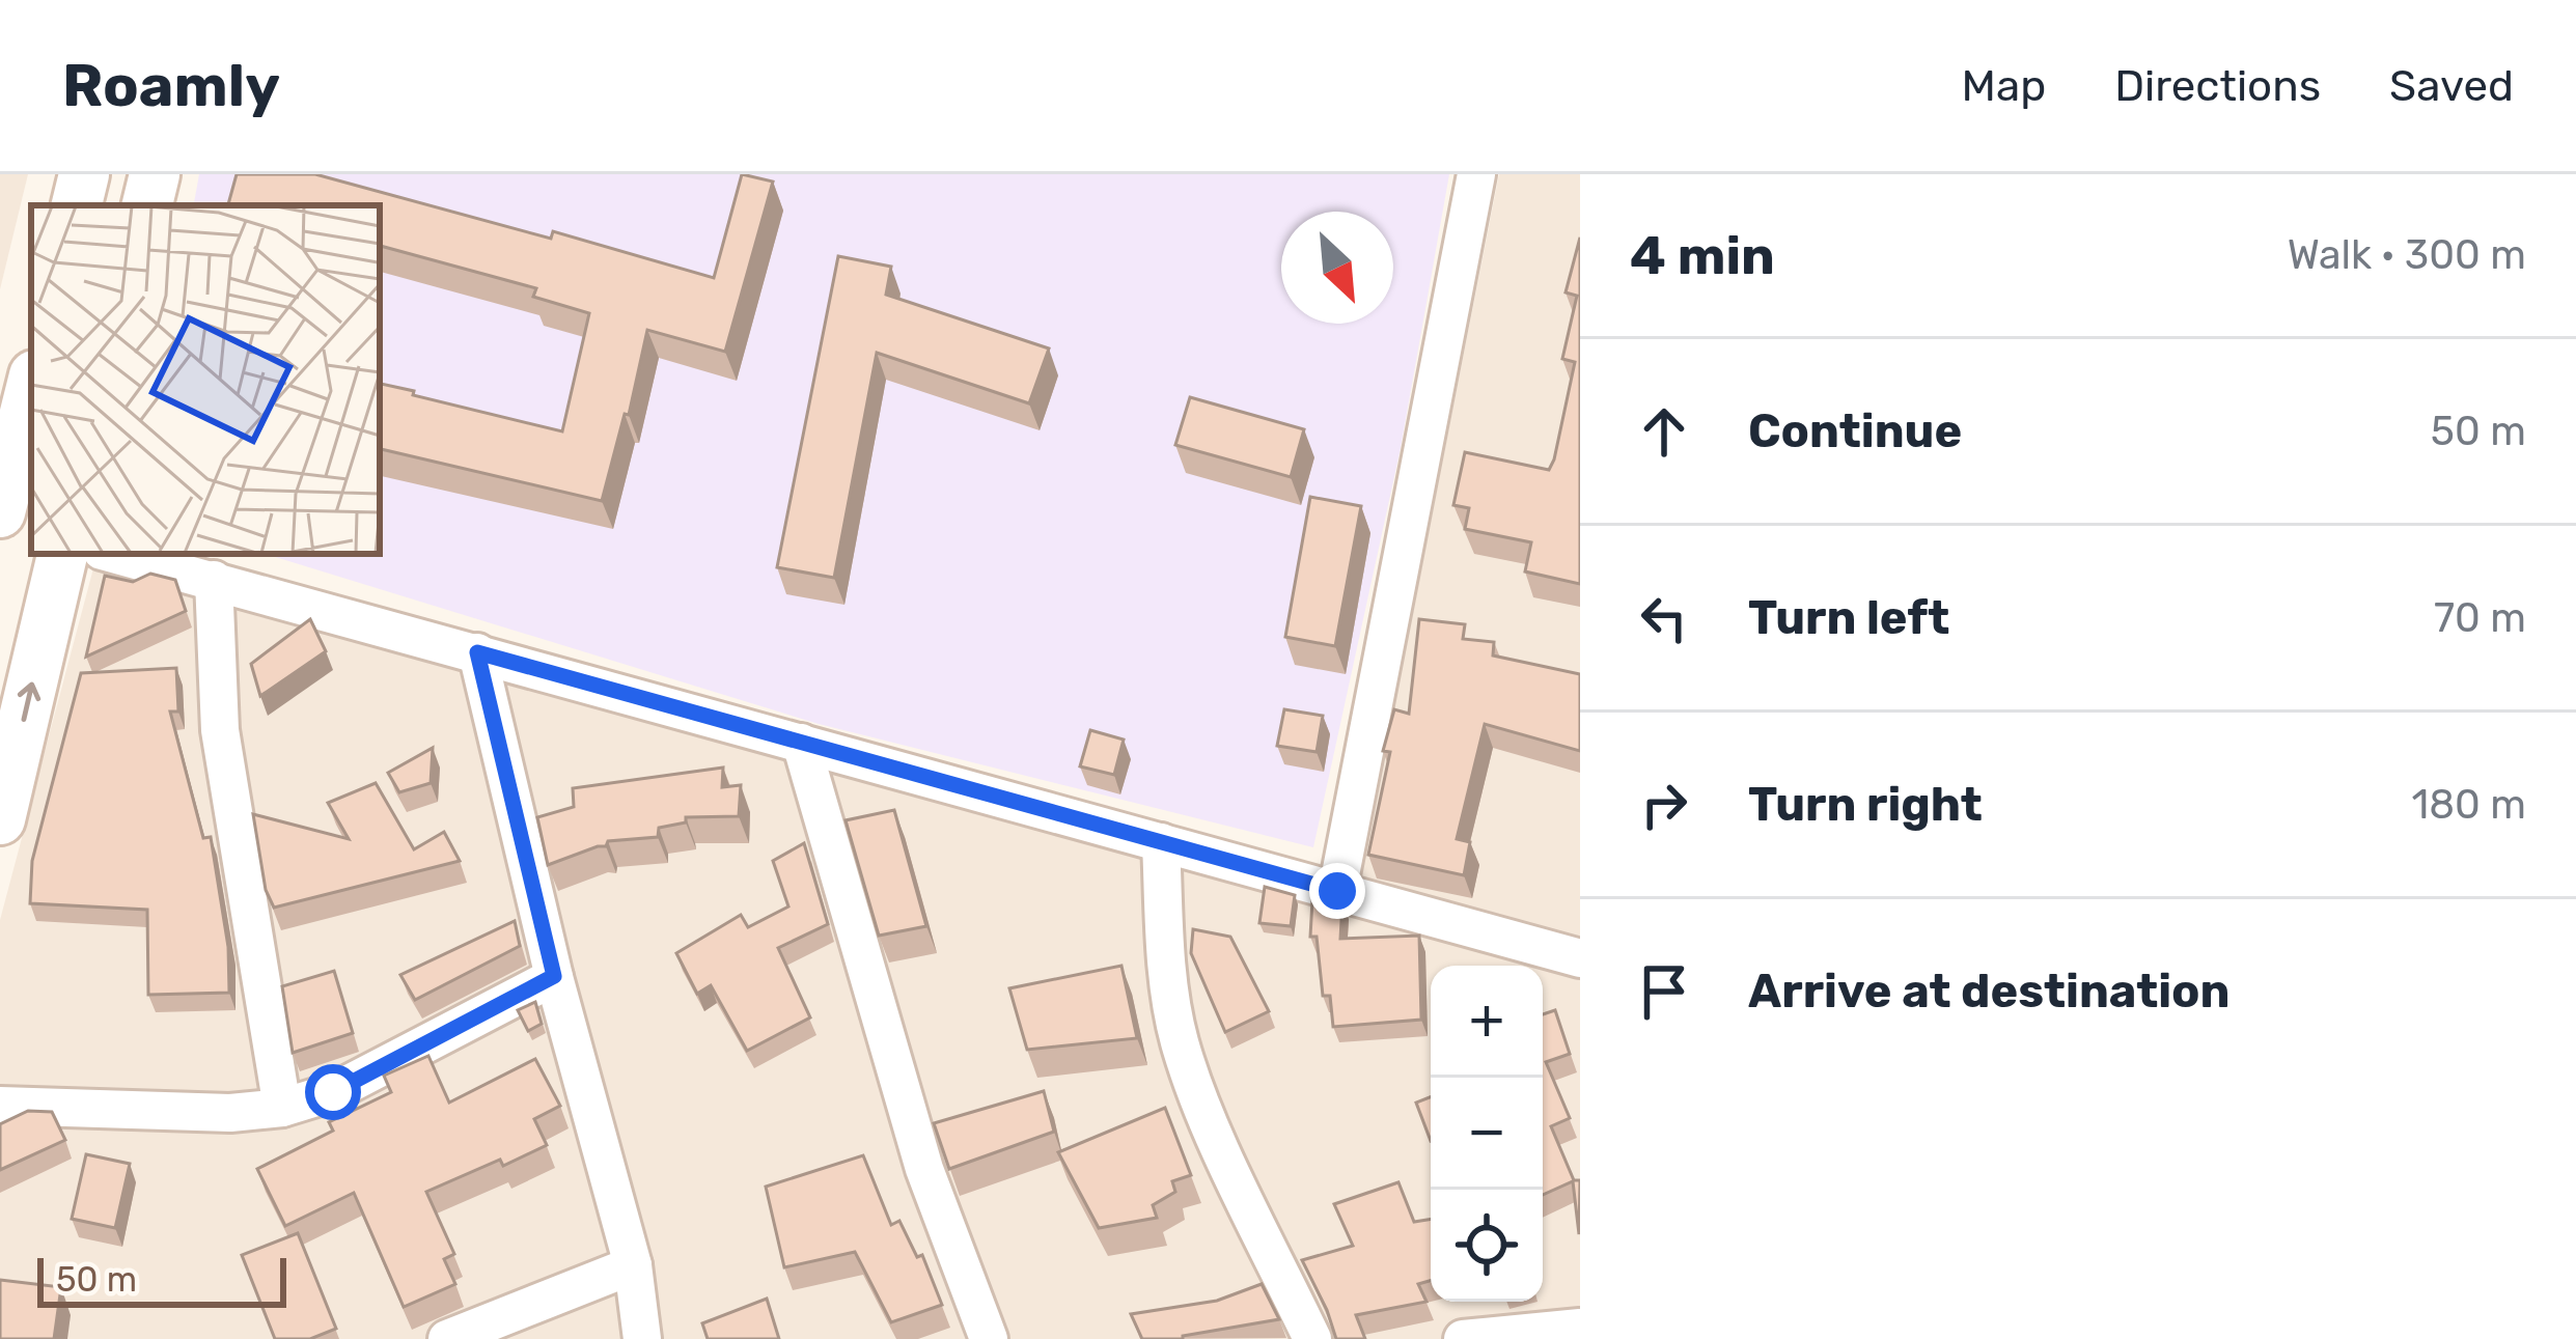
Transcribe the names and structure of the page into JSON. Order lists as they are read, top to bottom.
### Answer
{
  "scale_bar": "50 m",
  "north": "bottom right",
  "page": {
    "header": "Roamly",
    "nav": ["Map", "Directions", "Saved"],
    "heading": ["4 min", "Walk · 300 m"],
    "list": [
      ["Continue", "50 m"],
      ["Turn left", "70 m"],
      ["Turn right", "180 m"],
      "Arrive at destination"
    ],
    "map_buttons": ["+", "−"],
    "scale": "50 m"
  }
}
